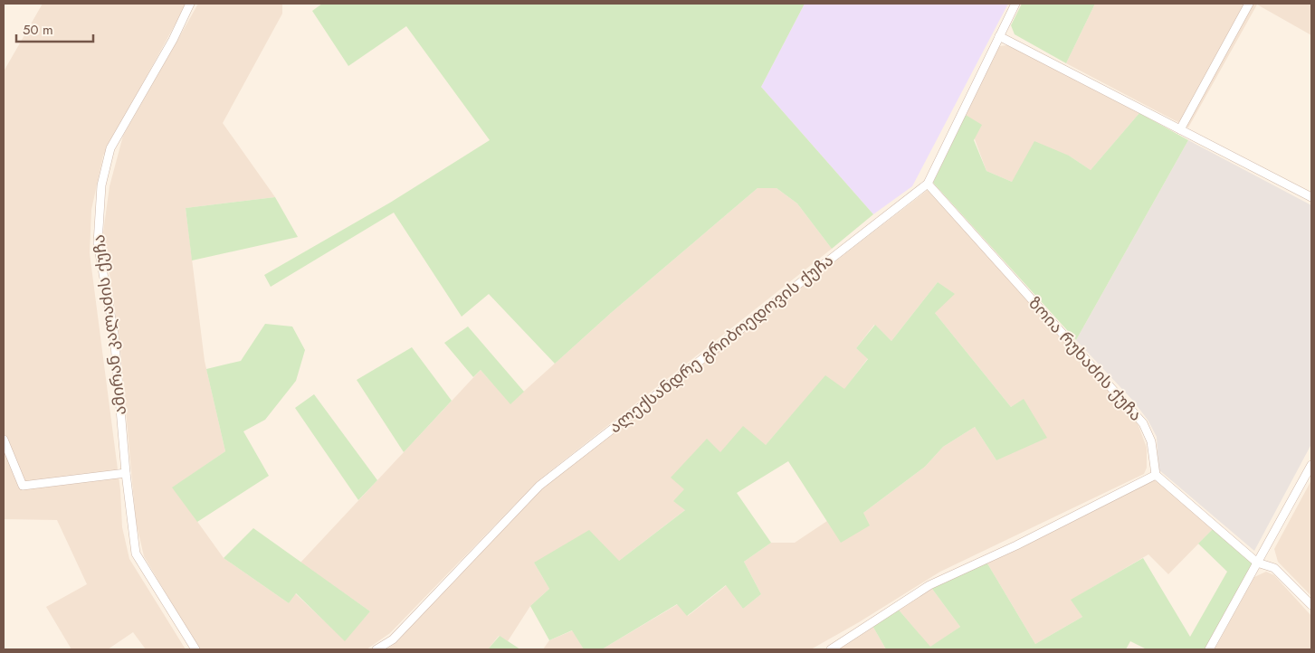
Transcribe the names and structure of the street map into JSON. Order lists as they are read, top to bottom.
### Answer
{
  "streets": {
    "street": ["ამირან კალაძის ქუჩა", "ალექსანდრე გრიბოედოვის ქუჩა", "ზოია რუხაძის ქუჩა"]
  },
  "crossings": [
    ["ალექსანდრე გრიბოედოვის ქუჩა", "ზოია რუხაძის ქუჩა"]
  ],
  "scale_bar": "50 m"
}
